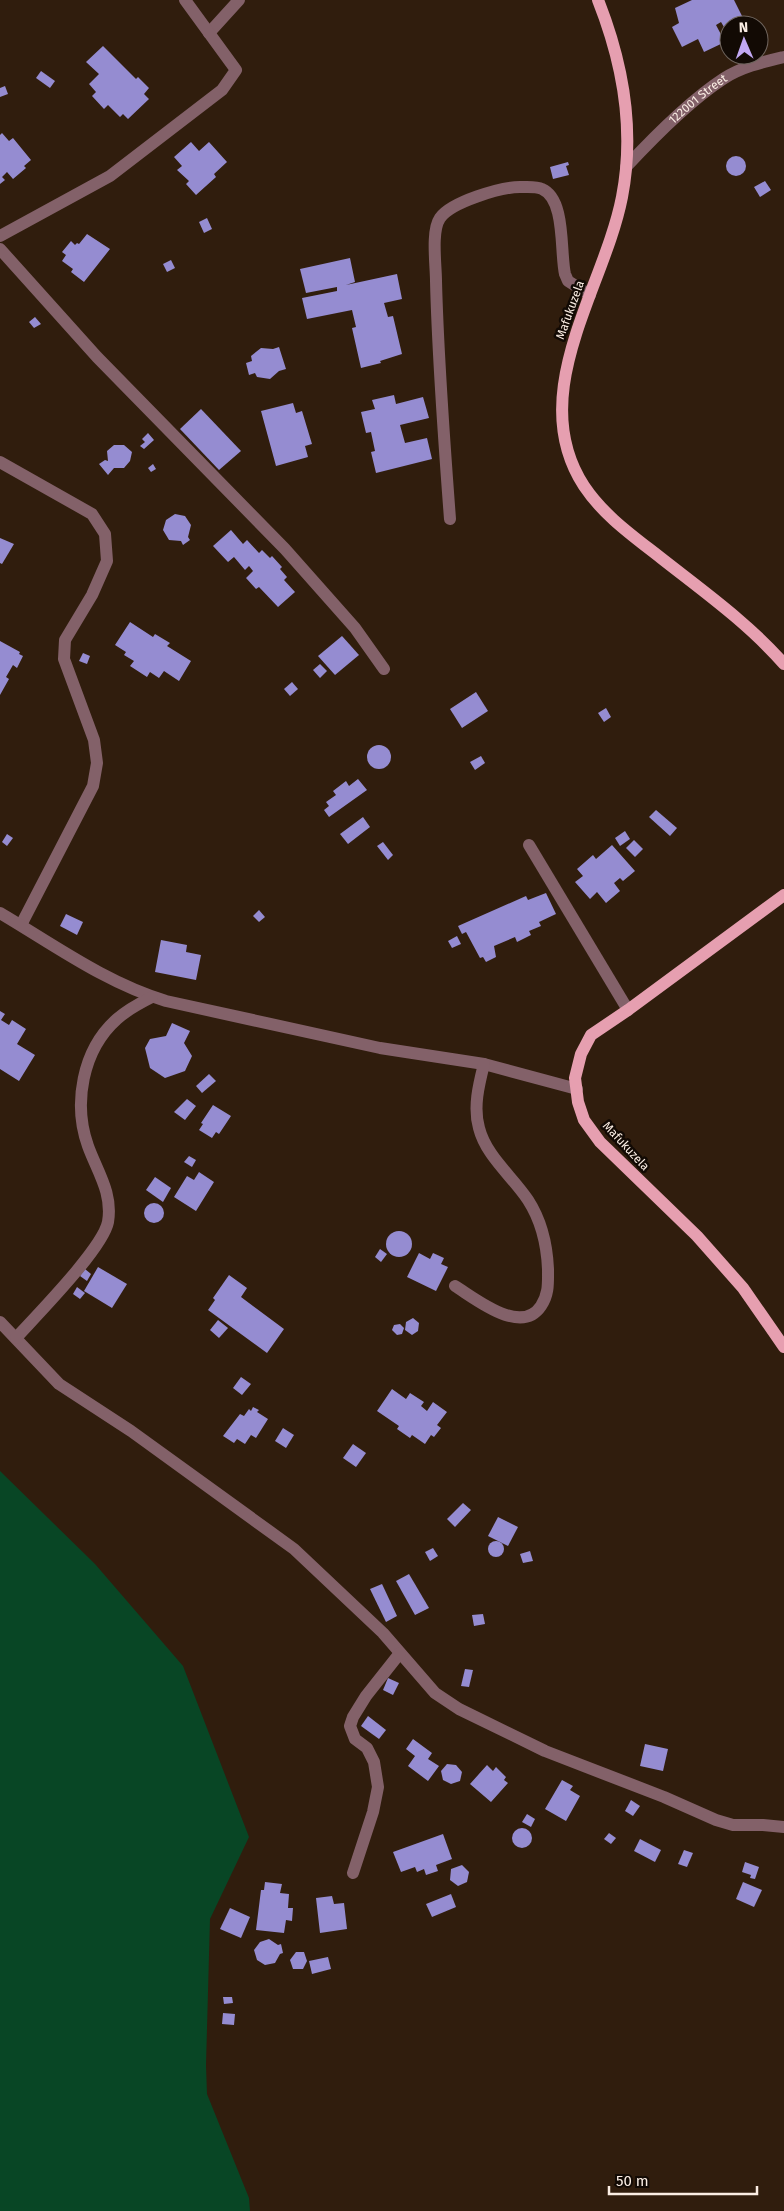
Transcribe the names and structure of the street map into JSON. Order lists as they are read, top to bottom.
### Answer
{
  "streets": {
    "main road": ["Mafukuzela"],
    "street": ["122001 Street"]
  },
  "crossings": [
    ["122001 Street", "Mafukuzela"]
  ],
  "scale_bar": "50 m",
  "north": "top"
}
